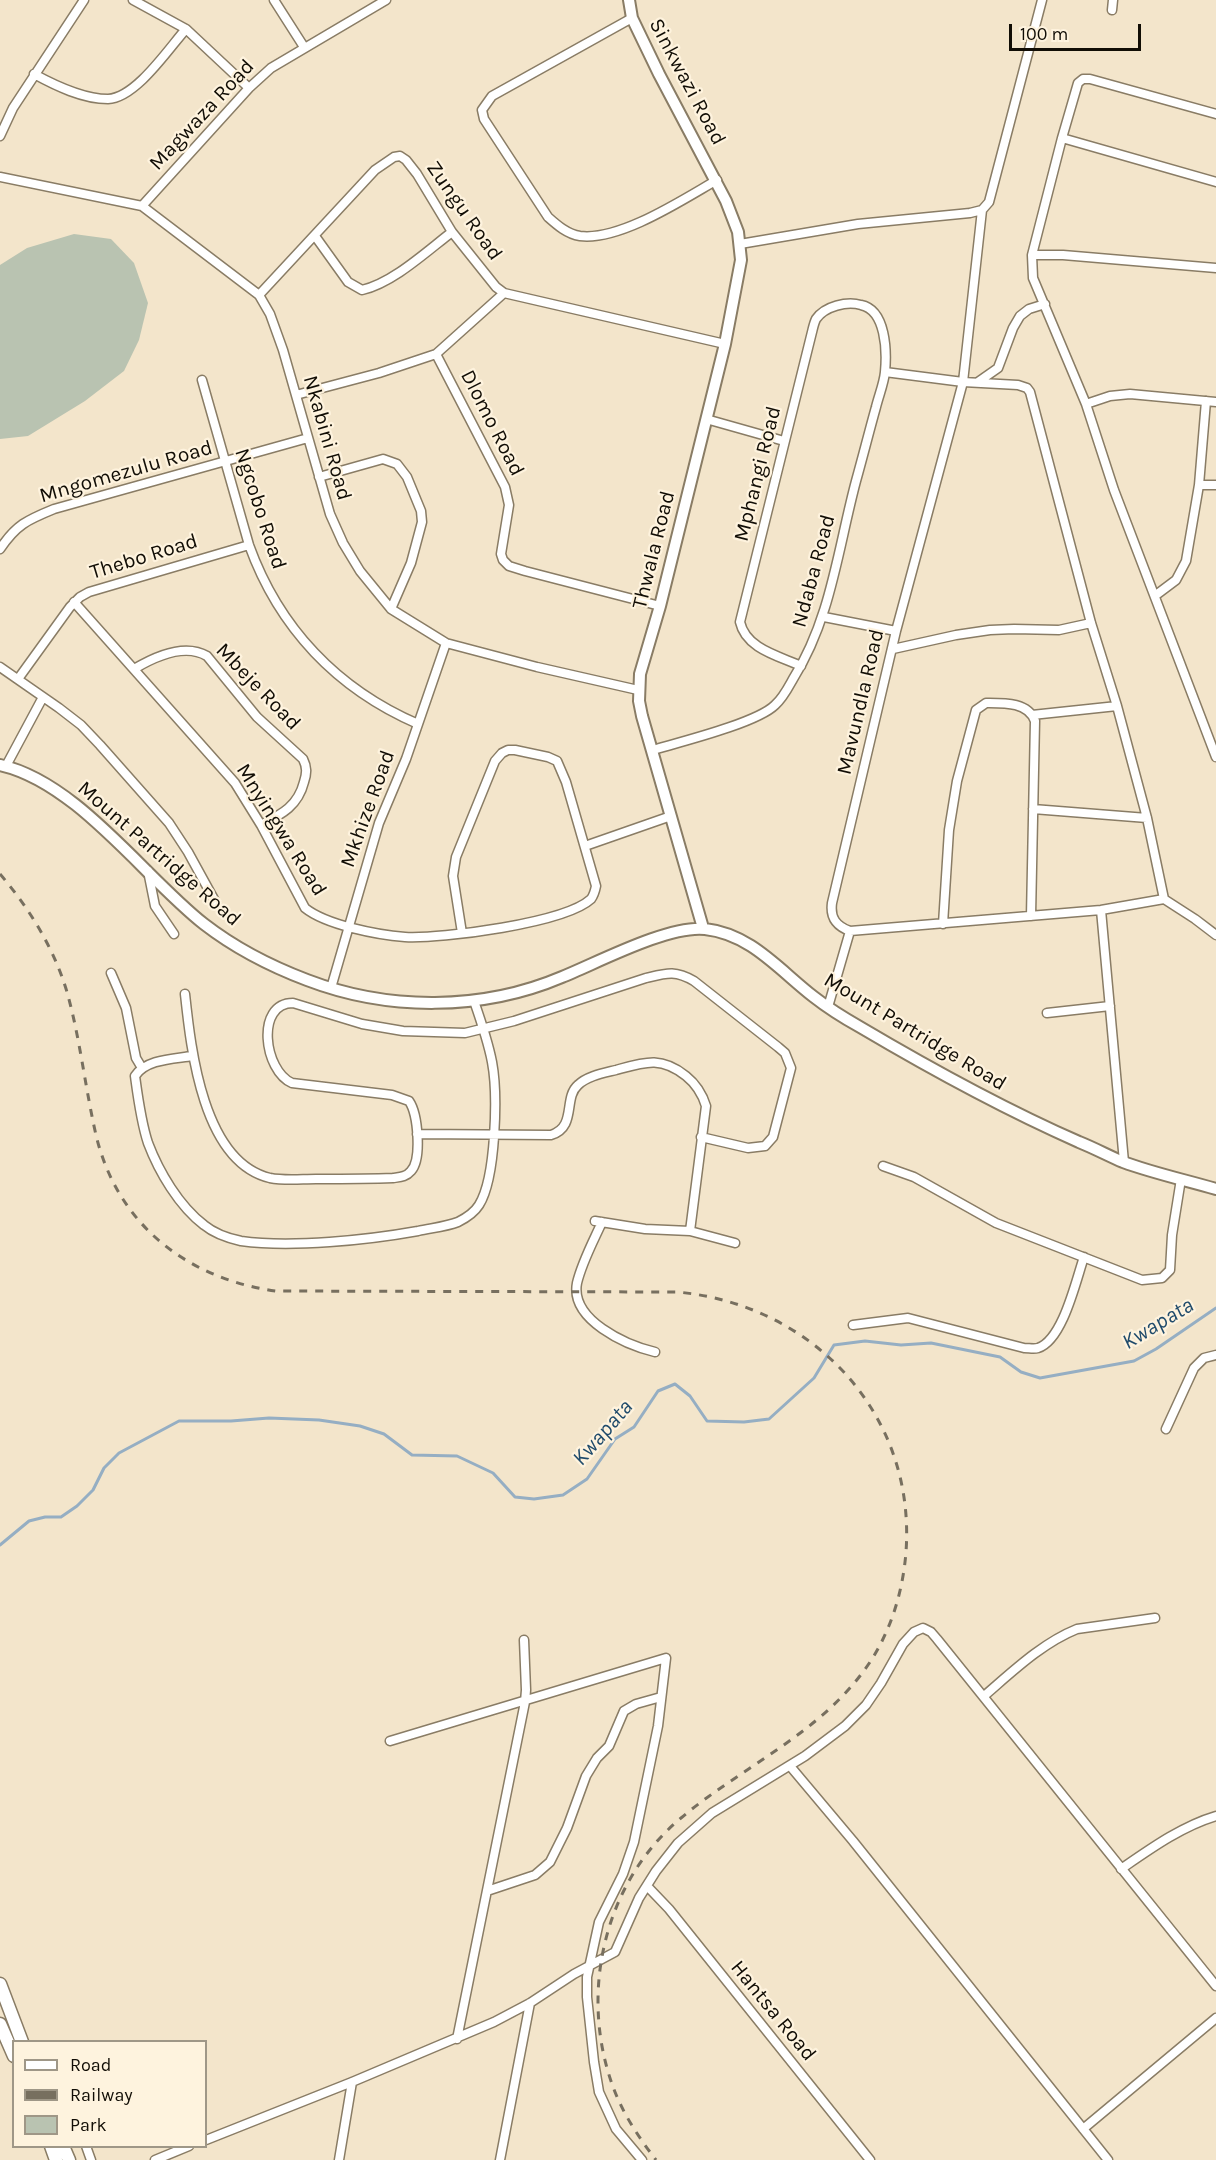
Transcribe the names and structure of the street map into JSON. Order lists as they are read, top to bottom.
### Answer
{
  "streets": {
    "street": [
      "Sinkwazi Road",
      "Magwaza Road",
      "Zungu Road",
      "Dlomo Road",
      "Nkabini Road",
      "Mngomezulu Road",
      "Mphangi Road",
      "Ngcobo Road",
      "Thwala Road",
      "Thebo Road",
      "Ndaba Road",
      "Mbeje Road",
      "Mavundla Road",
      "Mkhize Road",
      "Mnyingwa Road",
      "Mount Partridge Road",
      "Hantsa Road"
    ]
  },
  "crossings": [
    ["Sinkwazi Road", "Thwala Road"],
    ["Magwaza Road", "Nkabini Road"],
    ["Zungu Road", "Nkabini Road"],
    ["Dlomo Road", "Thwala Road"],
    ["Nkabini Road", "Mngomezulu Road"],
    ["Nkabini Road", "Thwala Road"],
    ["Nkabini Road", "Mkhize Road"],
    ["Mngomezulu Road", "Ngcobo Road"],
    ["Mphangi Road", "Ndaba Road"],
    ["Ngcobo Road", "Thebo Road"],
    ["Ngcobo Road", "Mkhize Road"],
    ["Thwala Road", "Ndaba Road"],
    ["Thwala Road", "Mount Partridge Road"],
    ["Thebo Road", "Mnyingwa Road"],
    ["Mbeje Road", "Mnyingwa Road"],
    ["Mkhize Road", "Mnyingwa Road"],
    ["Mkhize Road", "Mount Partridge Road"]
  ],
  "water": ["Kwapata"],
  "legend": ["Road", "Railway", "Park"],
  "scale_bar": "100 m"
}
